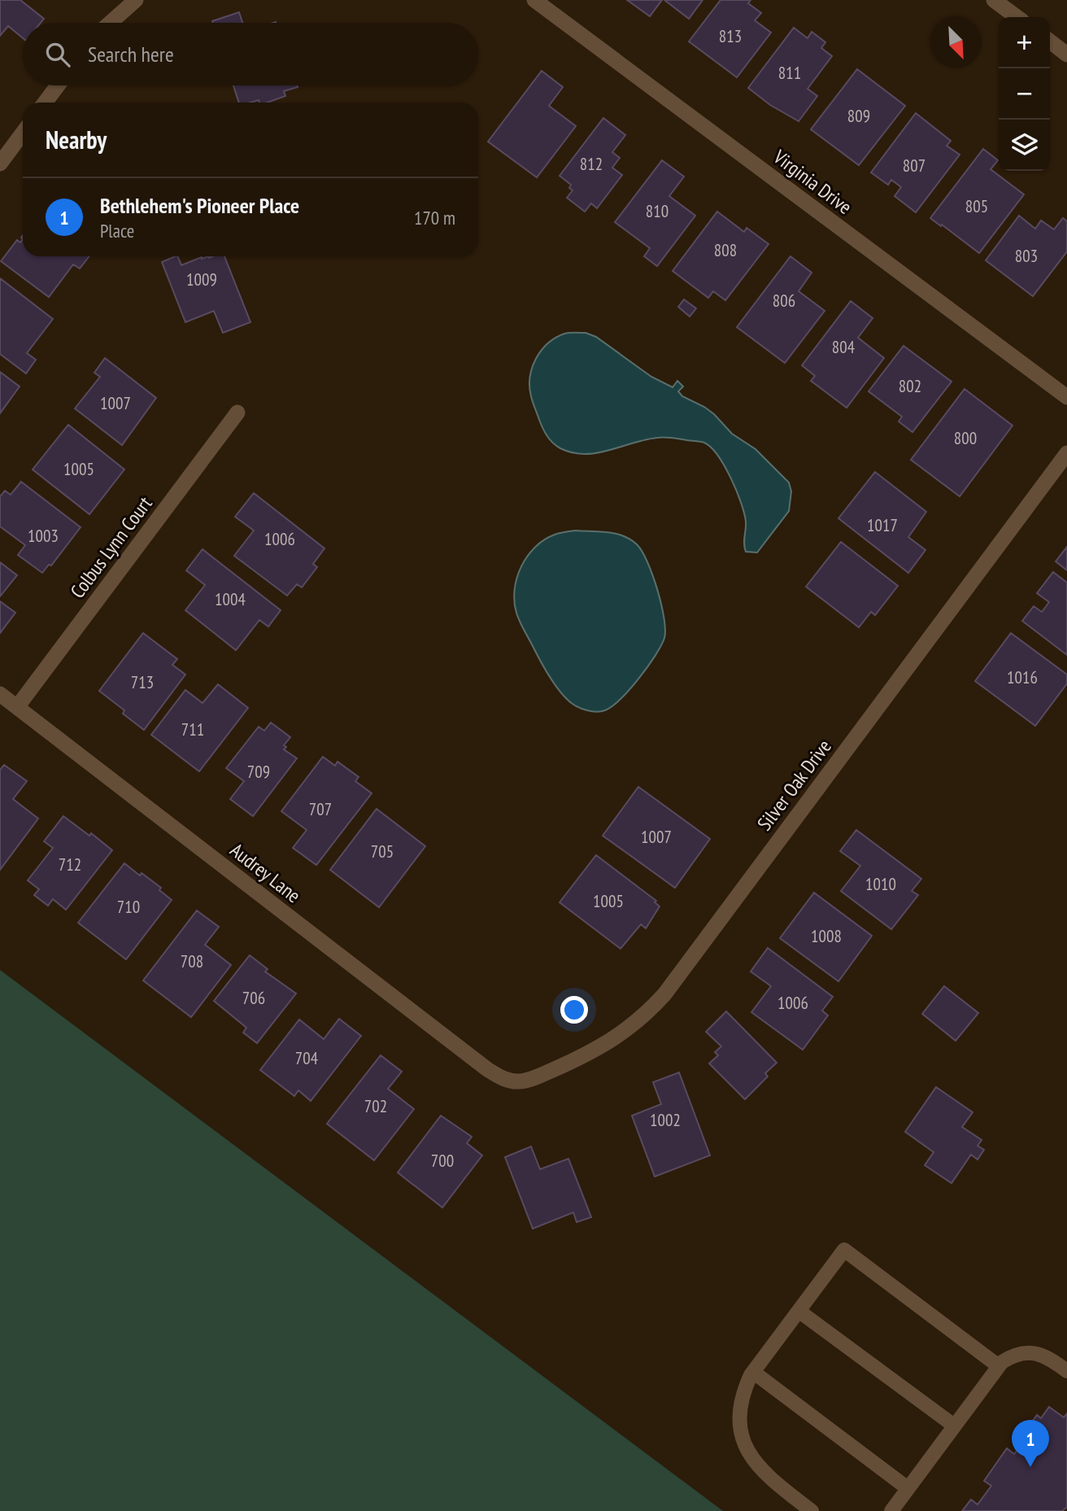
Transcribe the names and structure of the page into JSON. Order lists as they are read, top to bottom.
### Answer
{
  "streets": {
    "street": [
      "Virginia Drive",
      "Colbus Lynn Court",
      "Silver Oak Drive",
      "Audrey Lane"
    ]
  },
  "crossings": [
    ["Colbus Lynn Court", "Audrey Lane"],
    ["Silver Oak Drive", "Audrey Lane"]
  ],
  "house_numbers": [
    "813",
    "811",
    "809",
    "812",
    "807",
    "805",
    "810",
    "808",
    "803",
    "1009",
    "806",
    "804",
    "802",
    "1007",
    "800",
    "1005",
    "1017",
    "1003",
    "1006",
    "1004",
    "1016",
    "713",
    "711",
    "709",
    "707",
    "1007",
    "705",
    "712",
    "1010",
    "1005",
    "710",
    "1008",
    "708",
    "706",
    "1006",
    "704",
    "702",
    "1002",
    "700"
  ],
  "north": "bottom right",
  "page": {
    "map_buttons": ["+", "−"],
    "search": "Search here",
    "heading": "Nearby",
    "list": [
      {
        "mark": "1",
        "name": "Bethlehem's Pioneer Place",
        "note": "Place",
        "value": "170 m"
      }
    ],
    "pins": "1"
  }
}
